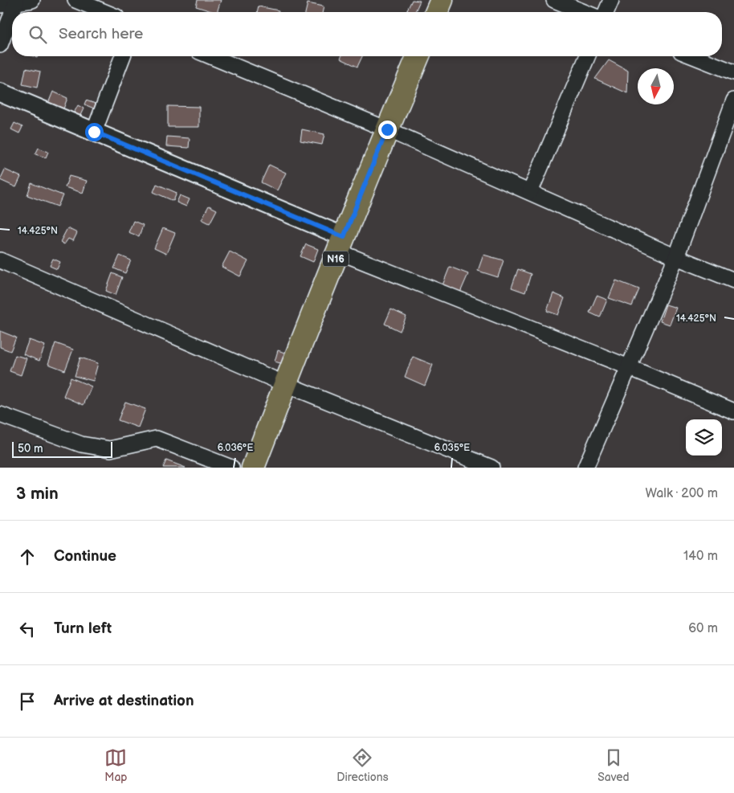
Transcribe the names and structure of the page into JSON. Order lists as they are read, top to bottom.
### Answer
{
  "streets": {
    "main road": ["N16"]
  },
  "scale_bar": "50 m",
  "north": "bottom",
  "page": {
    "search": "Search here",
    "scale": "50 m",
    "heading": ["3 min", "Walk · 200 m"],
    "list": [
      ["Continue", "140 m"],
      ["Turn left", "60 m"],
      "Arrive at destination"
    ],
    "nav": ["Map", "Directions", "Saved"]
  },
  "coordinates": ["14.425°N", "6.036°E", "6.035°E"]
}
